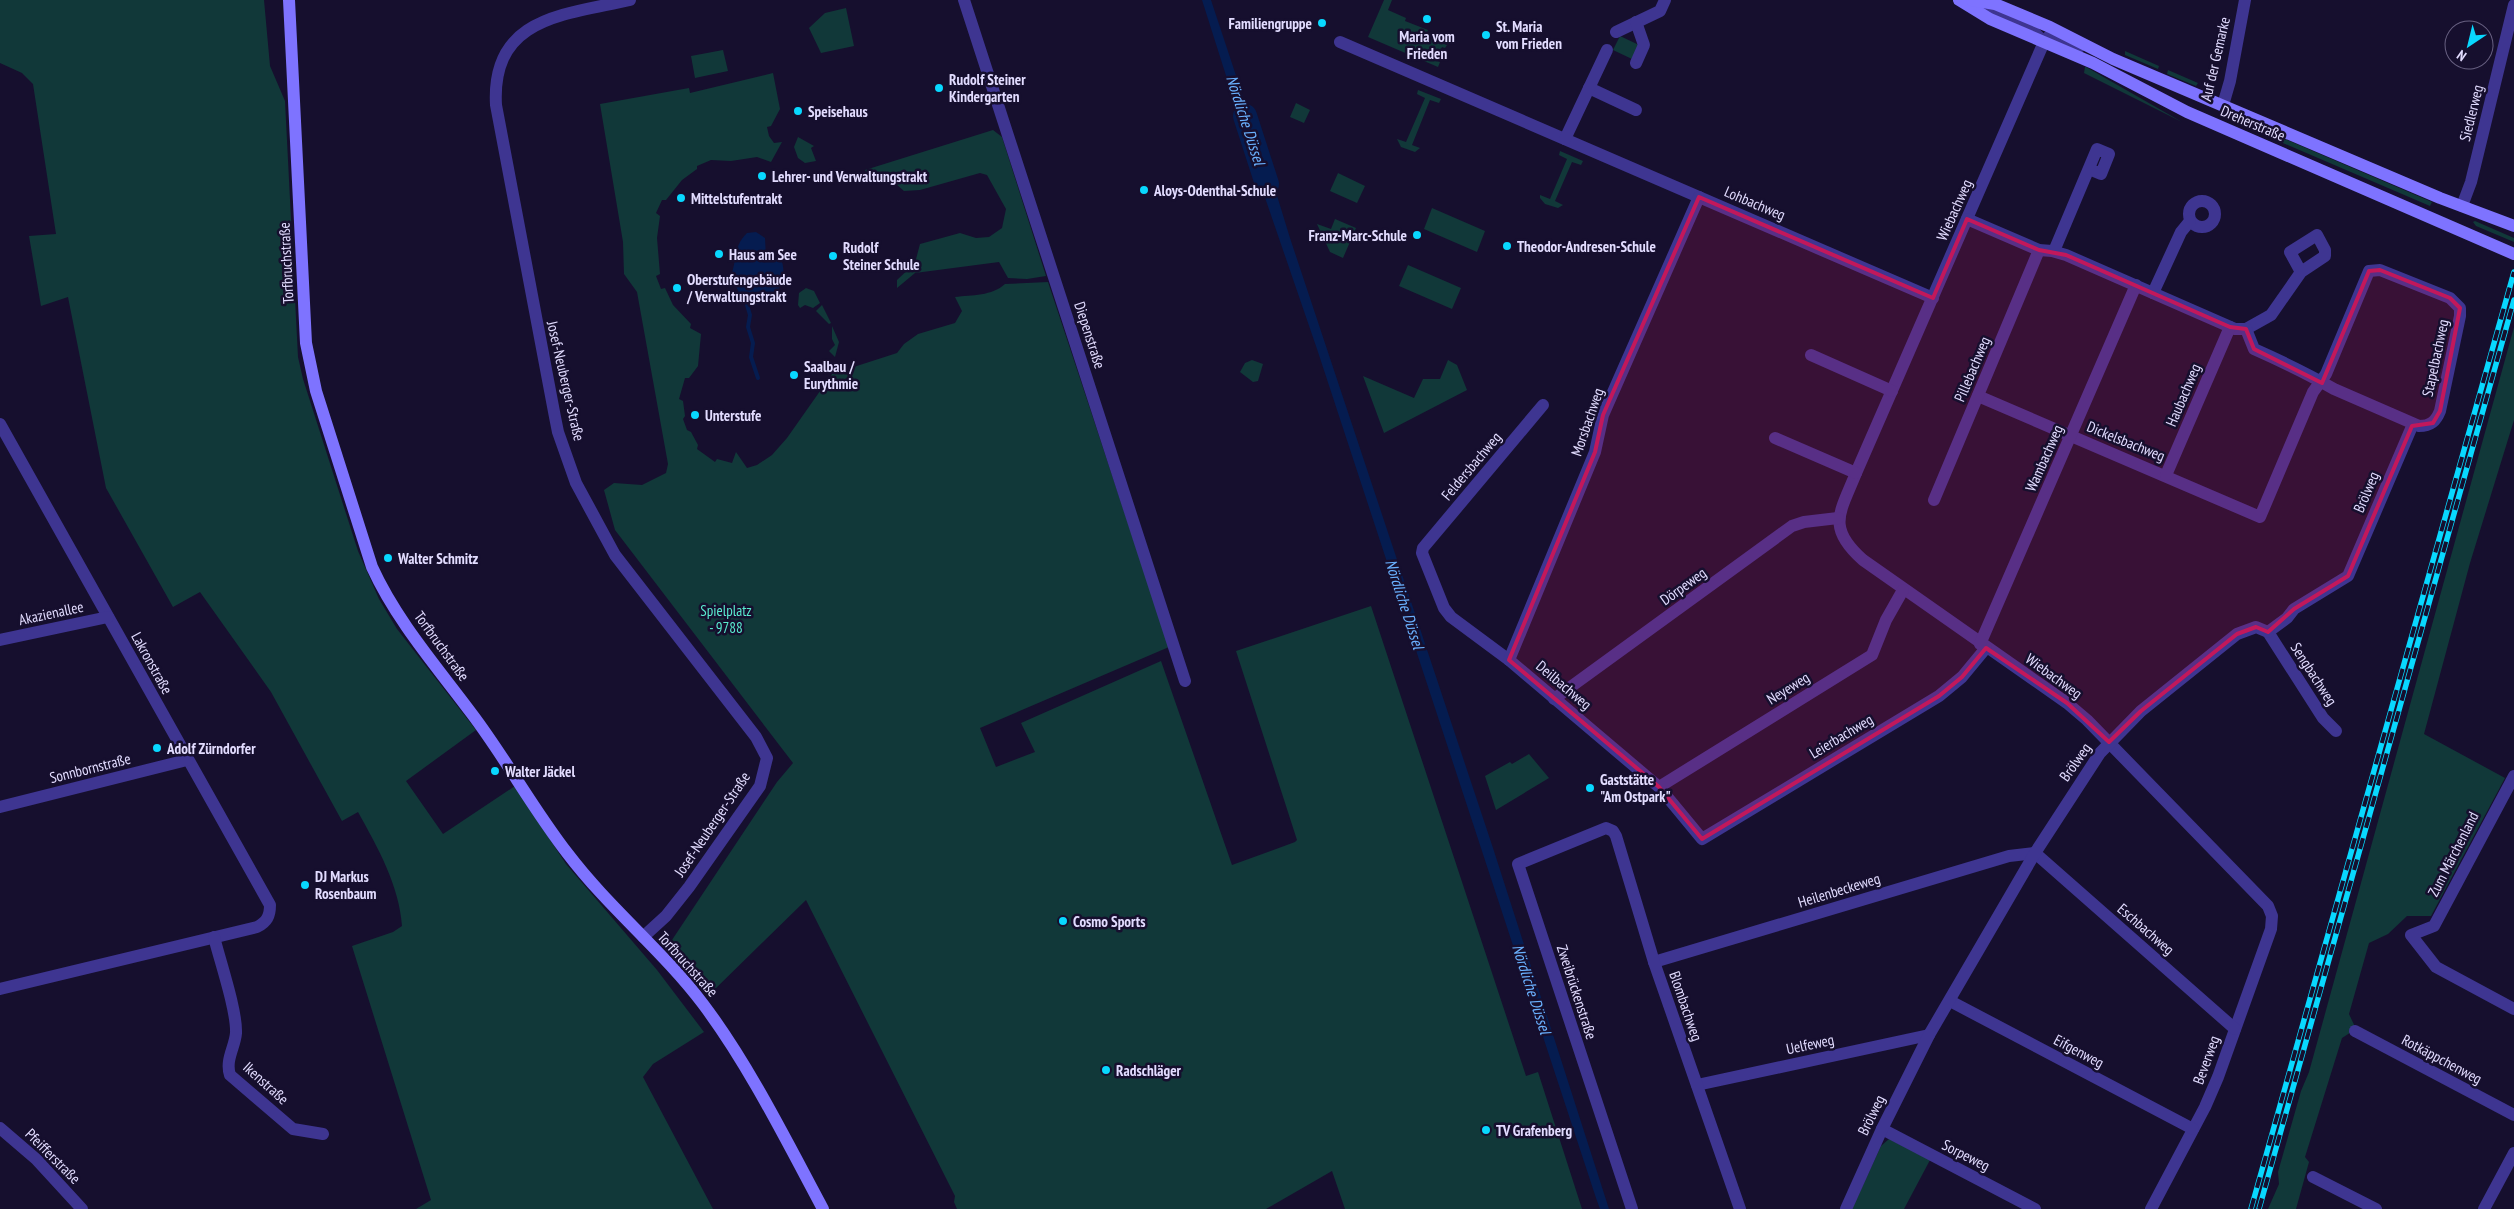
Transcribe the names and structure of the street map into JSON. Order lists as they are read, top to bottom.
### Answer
{
  "streets": {
    "main road": [
      "Auf der Gemarke",
      "Siedlerweg",
      "Dreherstraße",
      "Torfbruchstraße"
    ],
    "street": [
      "Lohbachweg",
      "Wiebachweg",
      "Diepenstraße",
      "Stapelbachweg",
      "Pillebachweg",
      "Josef-Neuberger-Straße",
      "Haubachweg",
      "Morsbachweg",
      "Dickelsbachweg",
      "Wambachweg",
      "Feldersbachweg",
      "Brölweg",
      "Dörpeweg",
      "Akazienallee",
      "Lakronstraße",
      "Sengbachweg",
      "Deilbachweg",
      "Neyeweg",
      "Leierbachweg",
      "Sonnbornstraße",
      "Zum Märchenland",
      "Heilenbeckeweg",
      "Eschbachweg",
      "Zweibrückenstraße",
      "Blombachweg",
      "Uelfeweg",
      "Eifgenweg",
      "Rotkäppchenweg",
      "Beverweg",
      "Ikenstraße",
      "Sorpeweg",
      "Pfeifferstraße"
    ]
  },
  "crossings": [
    ["Auf der Gemarke", "Dreherstraße"],
    ["Siedlerweg", "Dreherstraße"],
    ["Dreherstraße", "Wiebachweg"],
    ["Lohbachweg", "Wiebachweg"],
    ["Lohbachweg", "Morsbachweg"],
    ["Wiebachweg", "Wambachweg"],
    ["Wiebachweg", "Brölweg"],
    ["Wiebachweg", "Dörpeweg"],
    ["Wiebachweg", "Neyeweg"],
    ["Wiebachweg", "Leierbachweg"],
    ["Wiebachweg", "Beverweg"],
    ["Torfbruchstraße", "Josef-Neuberger-Straße"],
    ["Stapelbachweg", "Dickelsbachweg"],
    ["Stapelbachweg", "Brölweg"],
    ["Pillebachweg", "Dickelsbachweg"],
    ["Haubachweg", "Dickelsbachweg"],
    ["Morsbachweg", "Deilbachweg"],
    ["Dickelsbachweg", "Wambachweg"],
    ["Wambachweg", "Leierbachweg"],
    ["Feldersbachweg", "Deilbachweg"],
    ["Brölweg", "Sengbachweg"],
    ["Brölweg", "Heilenbeckeweg"],
    ["Brölweg", "Eschbachweg"],
    ["Brölweg", "Uelfeweg"],
    ["Brölweg", "Eifgenweg"],
    ["Brölweg", "Sorpeweg"],
    ["Dörpeweg", "Deilbachweg"],
    ["Akazienallee", "Lakronstraße"],
    ["Lakronstraße", "Sonnbornstraße"],
    ["Lakronstraße", "Ikenstraße"],
    ["Deilbachweg", "Neyeweg"],
    ["Deilbachweg", "Leierbachweg"],
    ["Heilenbeckeweg", "Eschbachweg"],
    ["Heilenbeckeweg", "Blombachweg"],
    ["Eschbachweg", "Beverweg"],
    ["Zweibrückenstraße", "Blombachweg"],
    ["Blombachweg", "Uelfeweg"],
    ["Eifgenweg", "Beverweg"]
  ],
  "water": ["Nördliche Düssel"],
  "parks": ["Spielplatz - 9788"],
  "places": [
    "Maria vom Frieden",
    "Familiengruppe",
    "St. Maria vom Frieden",
    "Rudolf Steiner Kindergarten",
    "Speisehaus",
    "Lehrer- und Verwaltungstrakt",
    "Aloys-Odenthal-Schule",
    "Mittelstufentrakt",
    "Franz-Marc-Schule",
    "Theodor-Andresen-Schule",
    "Haus am See",
    "Rudolf Steiner Schule",
    "Oberstufengebäude / Verwaltungstrakt",
    "Saalbau / Eurythmie",
    "Unterstufe",
    "Walter Schmitz",
    "Adolf Zürndorfer",
    "Walter Jäckel",
    "Gaststätte \"Am Ostpark\"",
    "DJ Markus Rosenbaum",
    "Cosmo Sports",
    "Radschläger",
    "TV Grafenberg"
  ],
  "north": "bottom left"
}
